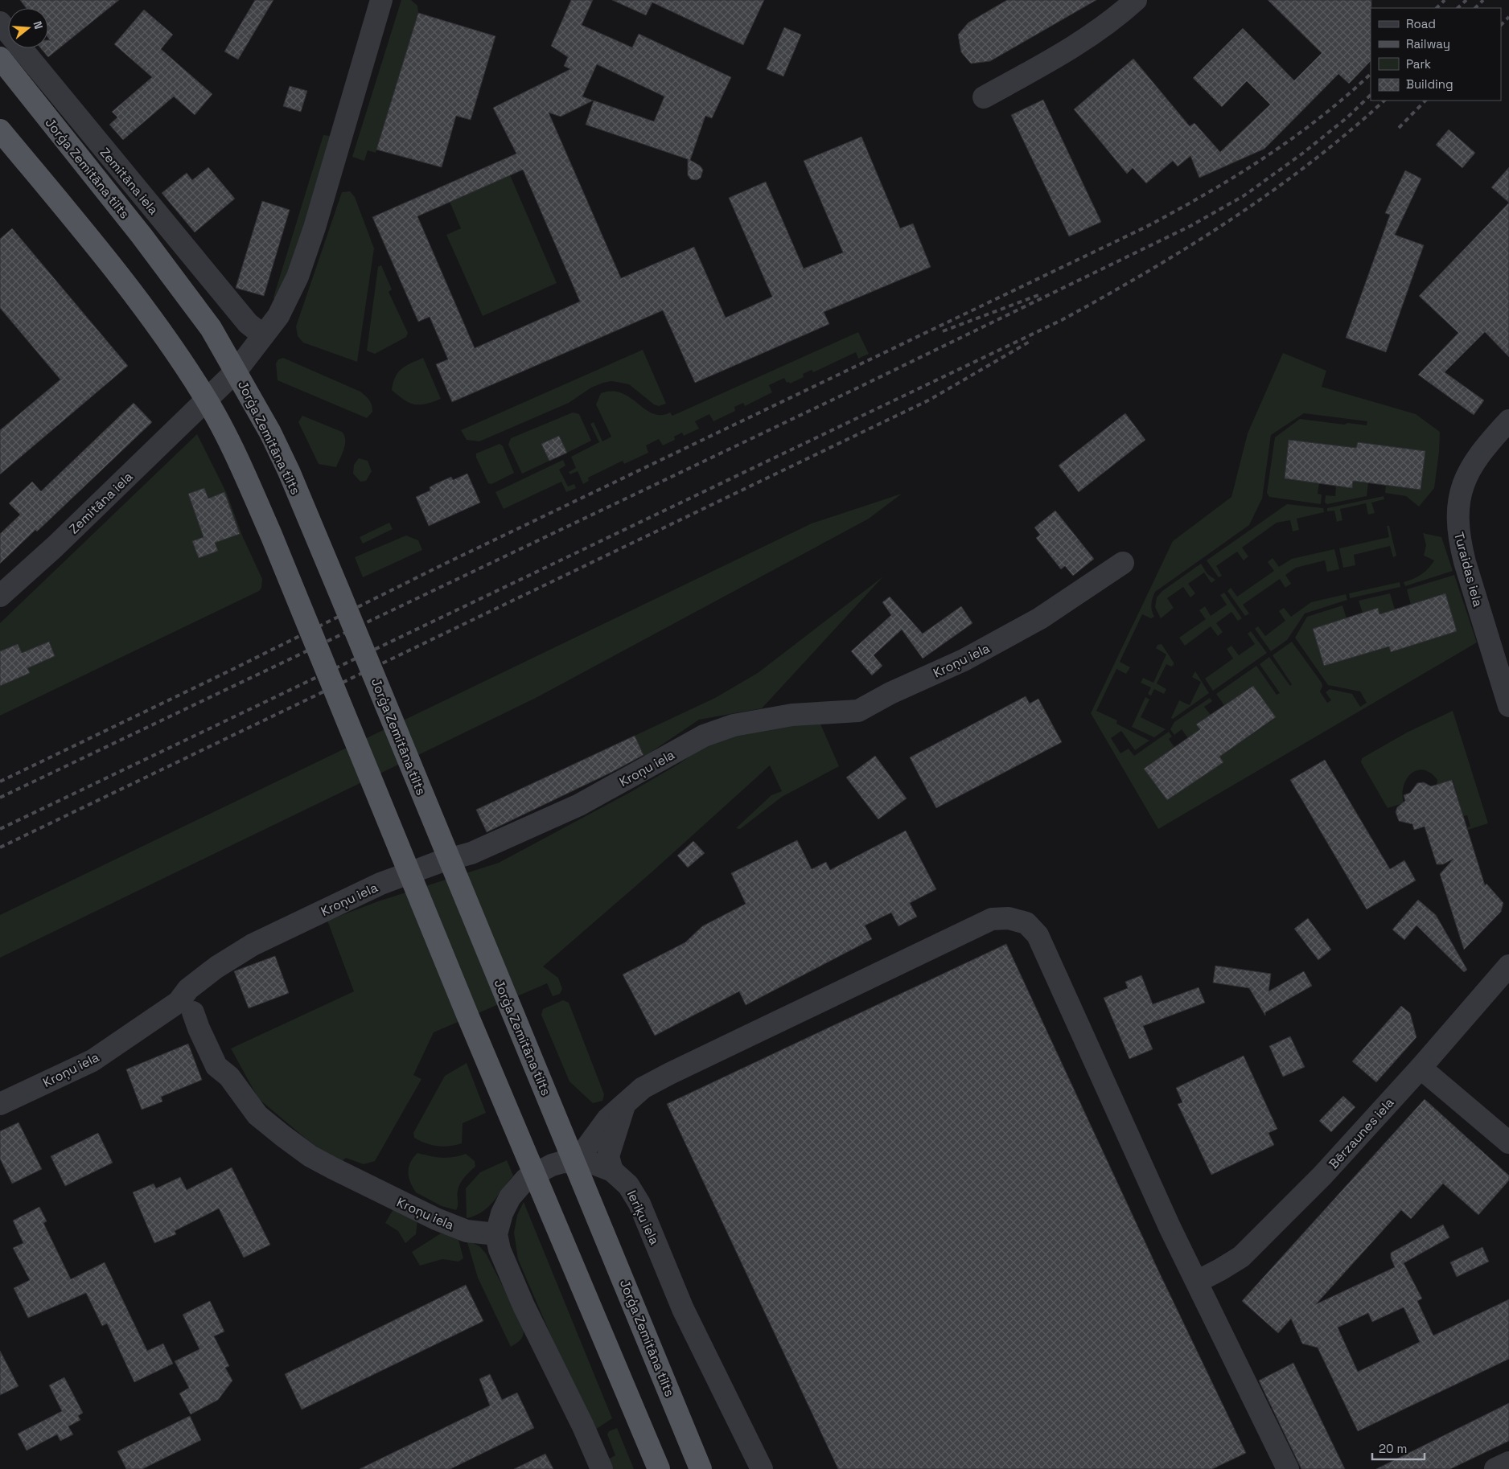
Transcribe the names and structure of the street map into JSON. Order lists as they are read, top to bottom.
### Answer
{
  "streets": {
    "main road": ["Jorģa Zemitāna tilts"],
    "street": [
      "Zemitāna iela",
      "Turaidas iela",
      "Kroņu iela",
      "Bērzaunes iela",
      "Ieriķu iela"
    ]
  },
  "crossings": [
    ["Kroņu iela", "Ieriķu iela"]
  ],
  "legend": [
    "Road",
    "Railway",
    "Park",
    "Building"
  ],
  "scale_bar": "20 m",
  "north": "right"
}
